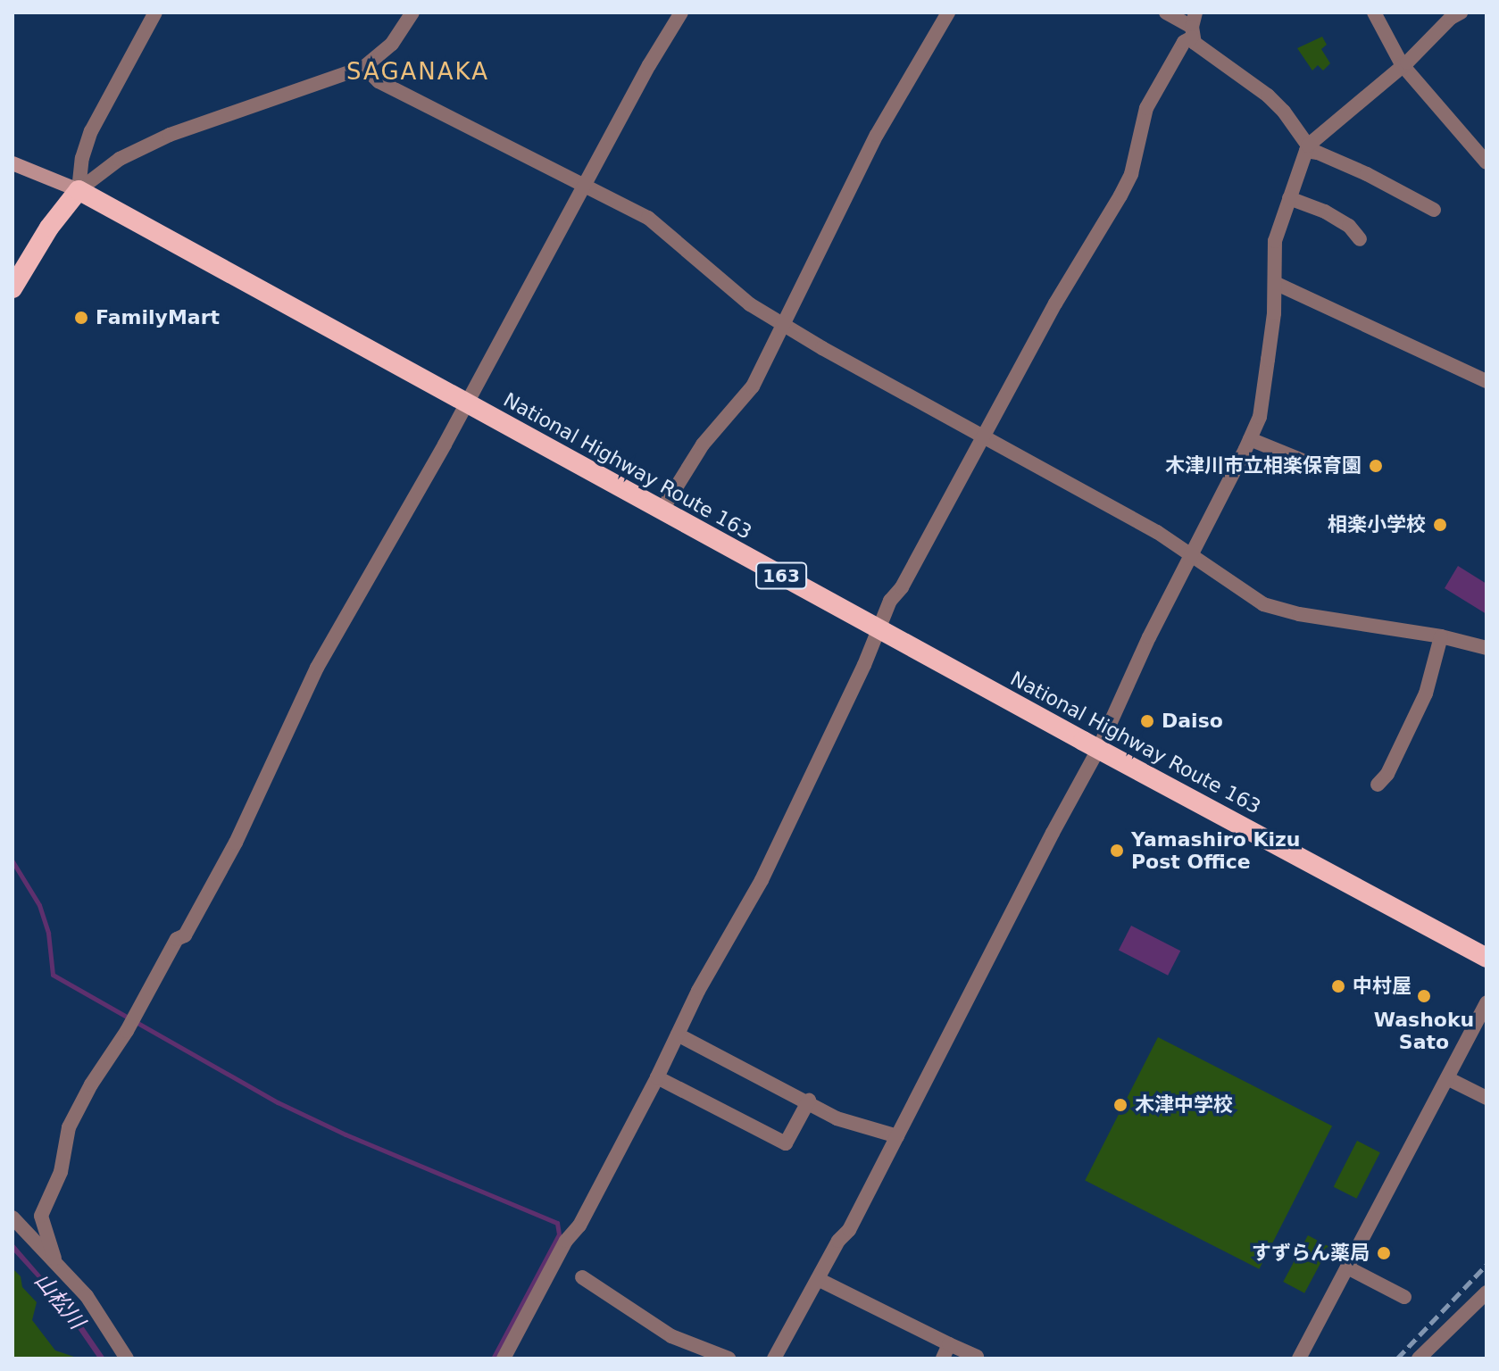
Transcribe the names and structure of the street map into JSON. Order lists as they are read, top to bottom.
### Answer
{
  "streets": {
    "highway": ["National Highway Route 163", "163"]
  },
  "districts": ["SAGANAKA"],
  "water": ["山松川"],
  "places": [
    "FamilyMart",
    "木津川市立相楽保育園",
    "相楽小学校",
    "Daiso",
    "Yamashiro Kizu Post Office",
    "中村屋",
    "Washoku Sato",
    "木津中学校",
    "すずらん薬局"
  ]
}
